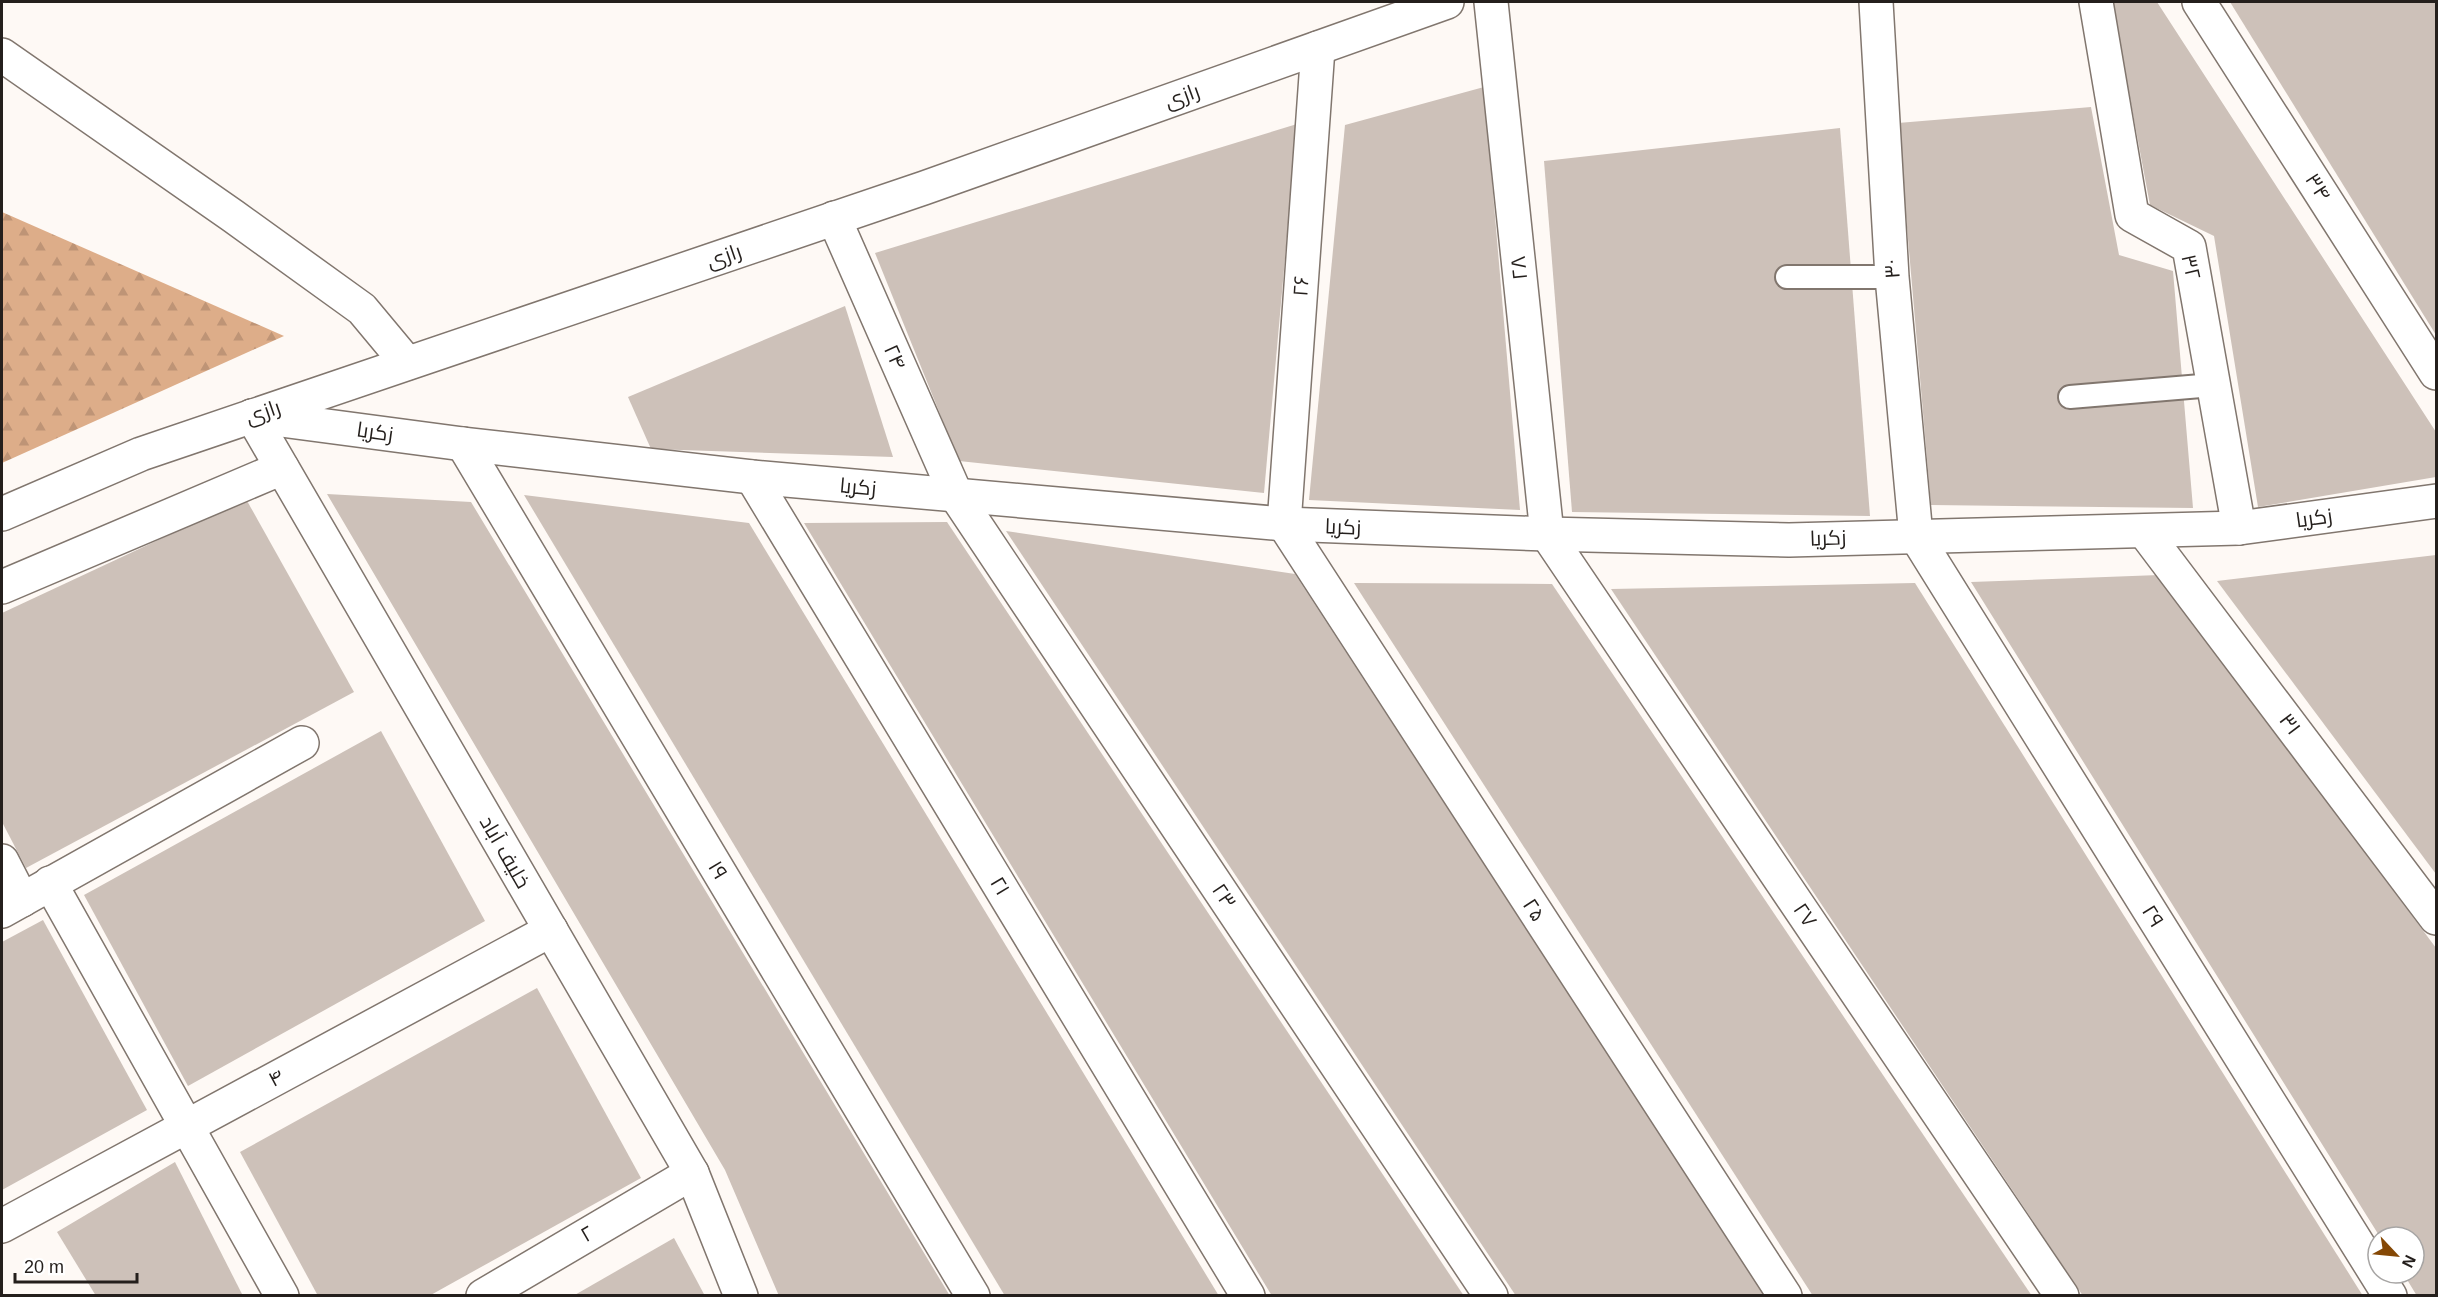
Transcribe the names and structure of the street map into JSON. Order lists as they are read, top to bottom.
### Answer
{
  "streets": {
    "street": [
      "رازی",
      "۳۴",
      "۳۲",
      "۲۸",
      "۳۰",
      "۲۶",
      "۲۴",
      "زکریا",
      "۳۱",
      "خلیف آباد",
      "۱۹",
      "۲۱",
      "۲۳",
      "۲۵",
      "۲۷",
      "۲۹",
      "۴",
      "۲"
    ]
  },
  "crossings": [
    ["رازی", "۲۶"],
    ["رازی", "۲۴"],
    ["رازی", "زکریا"],
    ["رازی", "خلیف آباد"],
    ["۳۲", "زکریا"],
    ["۲۸", "زکریا"],
    ["۲۸", "۲۷"],
    ["۳۰", "زکریا"],
    ["۳۰", "۲۹"],
    ["۲۶", "زکریا"],
    ["۲۶", "۲۵"],
    ["۲۴", "زکریا"],
    ["۲۴", "۲۳"],
    ["زکریا", "۳۱"],
    ["زکریا", "خلیف آباد"],
    ["زکریا", "۱۹"],
    ["زکریا", "۲۱"],
    ["زکریا", "۲۳"],
    ["زکریا", "۲۵"],
    ["زکریا", "۲۷"],
    ["زکریا", "۲۹"],
    ["خلیف آباد", "۴"],
    ["خلیف آباد", "۲"]
  ],
  "scale_bar": "20 m",
  "north": "bottom right"
}
